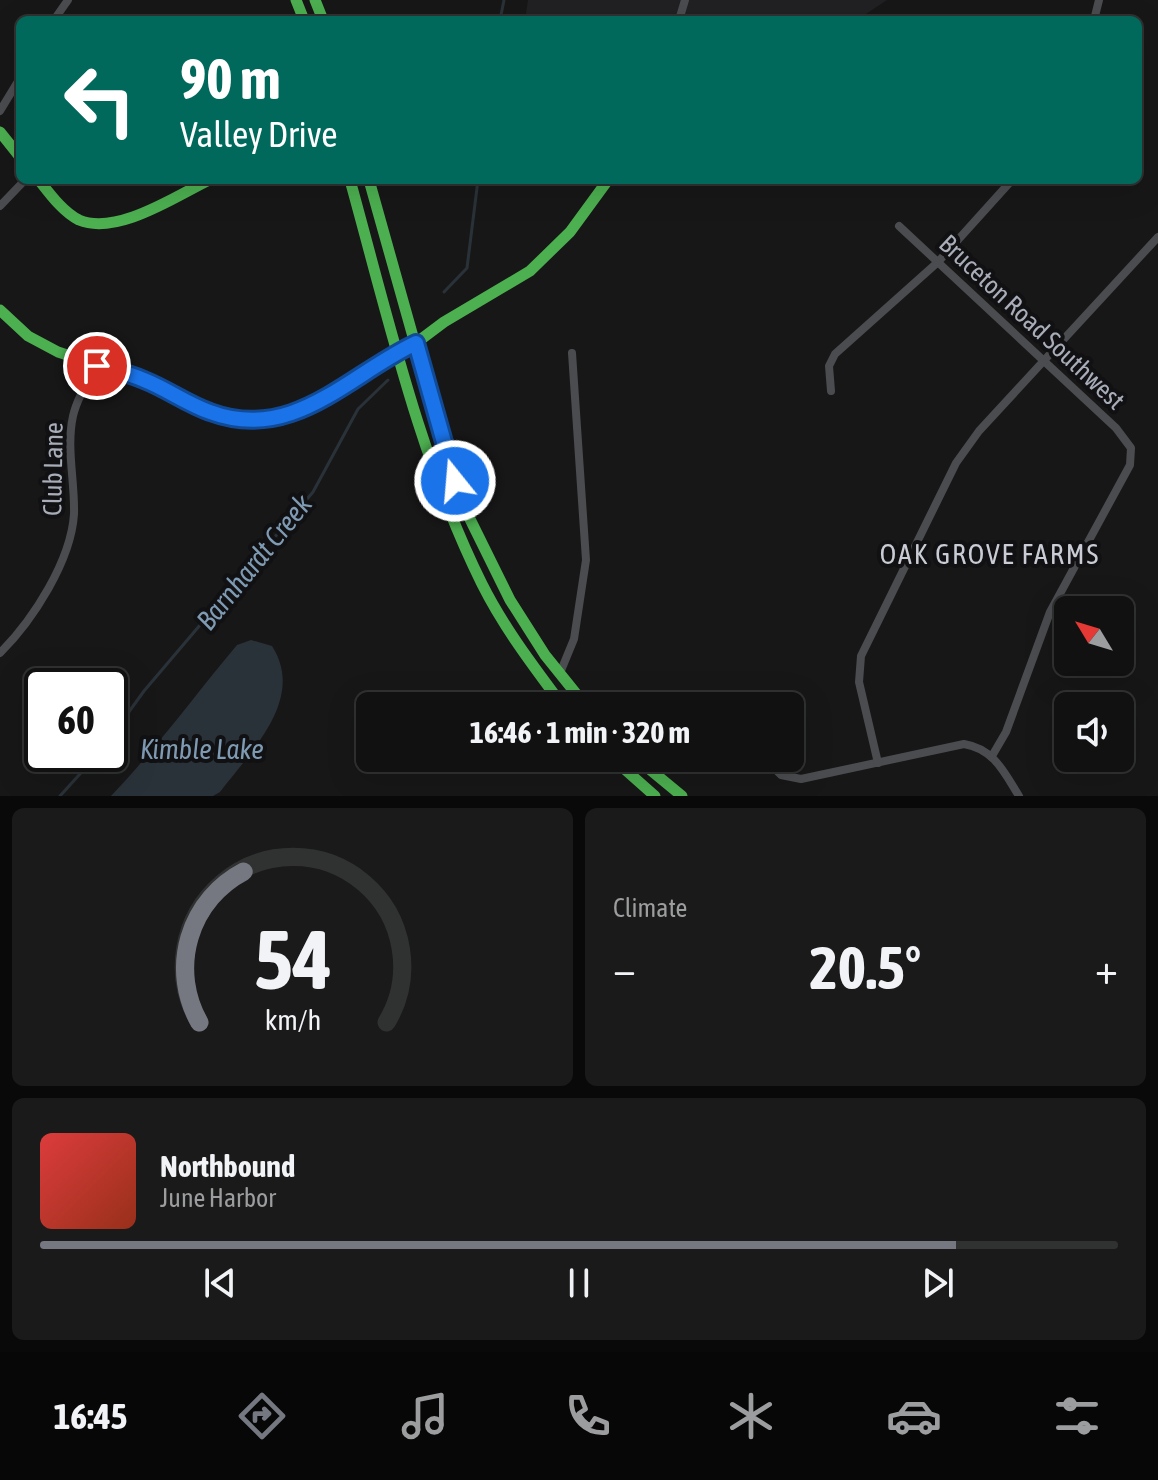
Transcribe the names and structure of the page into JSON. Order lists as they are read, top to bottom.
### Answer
{
  "streets": {
    "street": ["Bruceton Road Southwest", "Club Lane"]
  },
  "districts": ["OAK GROVE FARMS"],
  "water": ["Barnhardt Creek", "Kimble Lake"],
  "north": "top left",
  "page": {
    "turn": ["90 m", "Valley Drive"],
    "limit": "60",
    "trip": "16:46 · 1 min · 320 m",
    "tile": "Climate",
    "heat": ["−", "20.5°", "+"],
    "song": ["Northbound", "June Harbor"],
    "tabs": "16:45",
    "gauge": ["54", "km/h"]
  }
}
